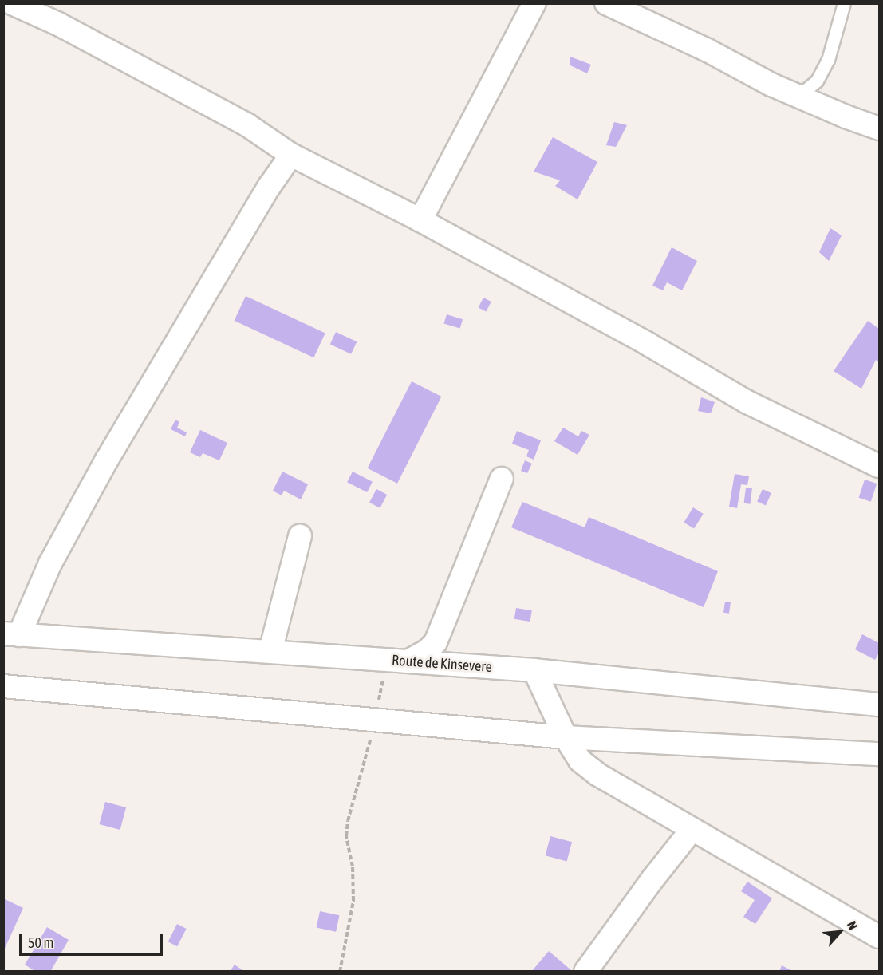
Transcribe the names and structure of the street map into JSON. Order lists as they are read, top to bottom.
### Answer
{
  "streets": {
    "street": ["Route de Kinsevere"]
  },
  "scale_bar": "50 m",
  "north": "top right"
}
